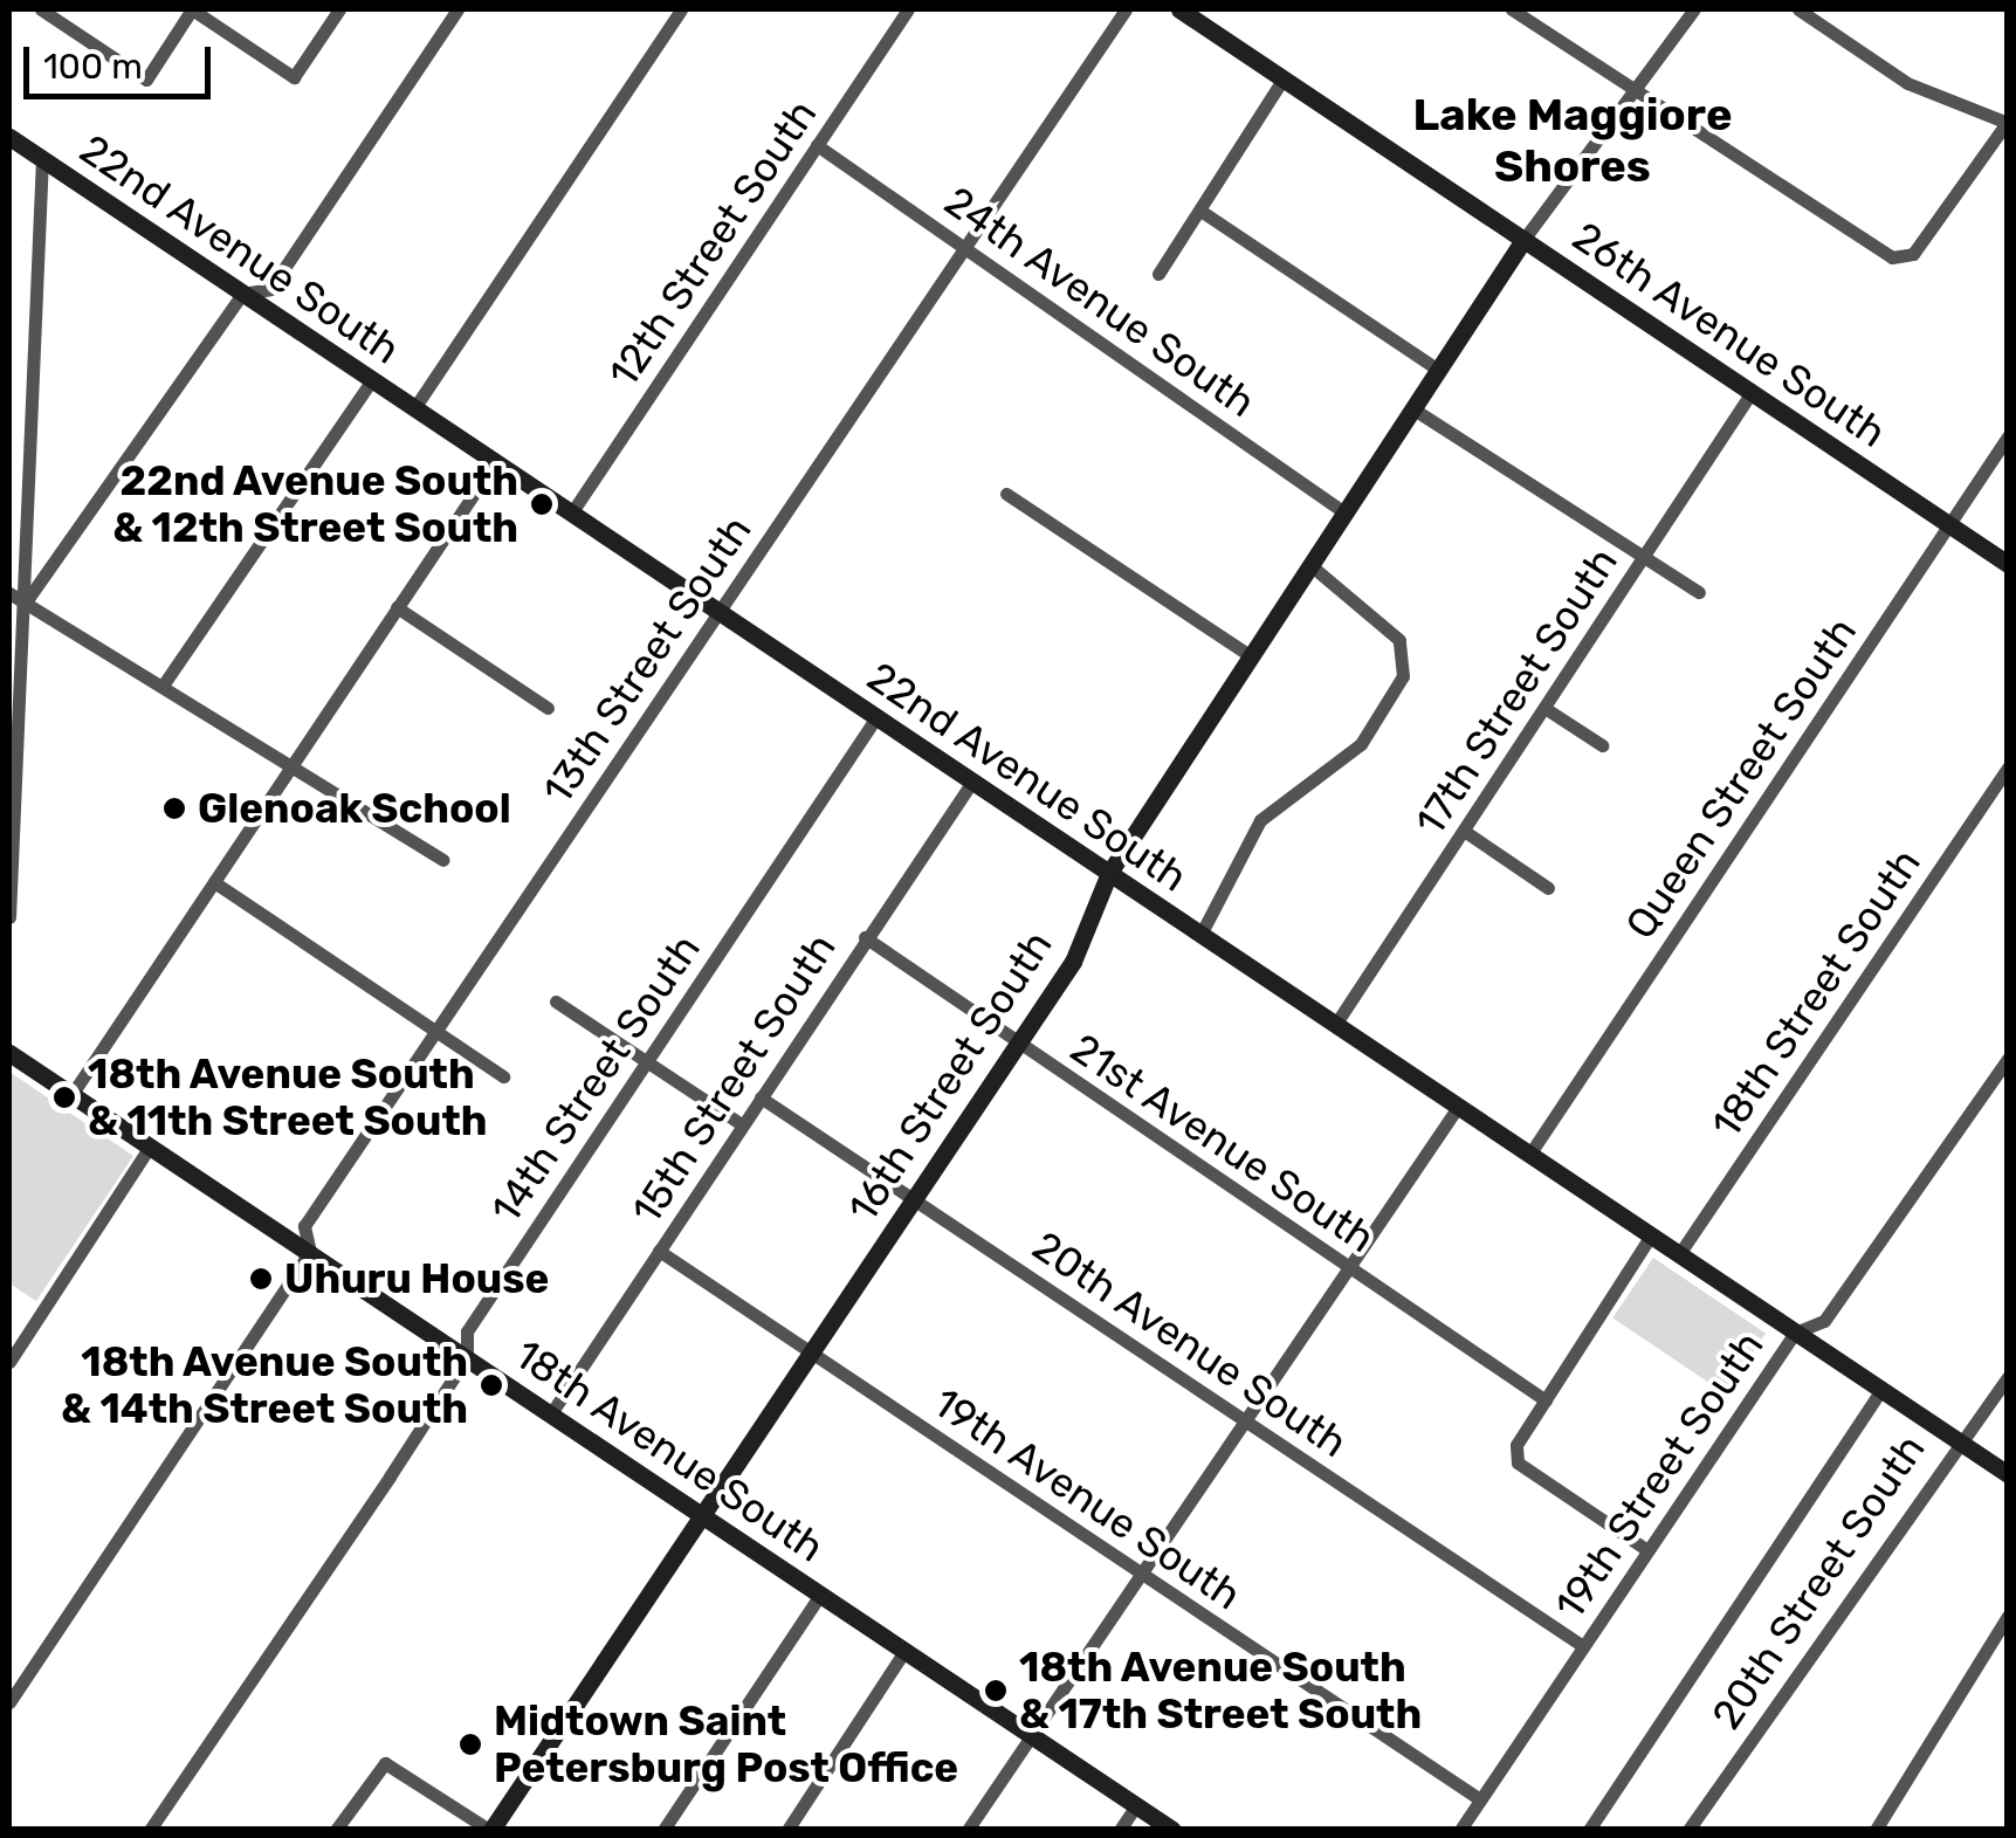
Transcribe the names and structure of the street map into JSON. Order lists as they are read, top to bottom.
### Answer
{
  "streets": {
    "street": [
      "12th Street South",
      "22nd Avenue South",
      "24th Avenue South",
      "26th Avenue South",
      "13th Street South",
      "17th Street South",
      "Queen Street South",
      "18th Street South",
      "16th Street South",
      "14th Street South",
      "15th Street South",
      "21st Avenue South",
      "20th Avenue South",
      "18th Avenue South",
      "19th Street South",
      "19th Avenue South",
      "20th Street South"
    ]
  },
  "crossings": [
    ["12th Street South", "22nd Avenue South"],
    ["12th Street South", "24th Avenue South"],
    ["22nd Avenue South", "13th Street South"],
    ["22nd Avenue South", "17th Street South"],
    ["22nd Avenue South", "Queen Street South"],
    ["22nd Avenue South", "18th Street South"],
    ["22nd Avenue South", "16th Street South"],
    ["22nd Avenue South", "14th Street South"],
    ["22nd Avenue South", "15th Street South"],
    ["22nd Avenue South", "19th Street South"],
    ["22nd Avenue South", "20th Street South"],
    ["24th Avenue South", "13th Street South"],
    ["24th Avenue South", "16th Street South"],
    ["26th Avenue South", "17th Street South"],
    ["26th Avenue South", "Queen Street South"],
    ["26th Avenue South", "16th Street South"],
    ["13th Street South", "18th Avenue South"],
    ["16th Street South", "21st Avenue South"],
    ["16th Street South", "20th Avenue South"],
    ["16th Street South", "18th Avenue South"],
    ["16th Street South", "19th Avenue South"],
    ["14th Street South", "18th Avenue South"],
    ["15th Street South", "21st Avenue South"],
    ["15th Street South", "20th Avenue South"],
    ["15th Street South", "18th Avenue South"],
    ["15th Street South", "19th Avenue South"],
    ["20th Avenue South", "19th Street South"],
    ["19th Street South", "19th Avenue South"]
  ],
  "districts": ["Lake Maggiore Shores"],
  "places": [
    "22nd Avenue South & 12th Street South",
    "Glenoak School",
    "18th Avenue South & 11th Street South",
    "Uhuru House",
    "18th Avenue South & 14th Street South",
    "18th Avenue South & 17th Street South",
    "Midtown Saint Petersburg Post Office"
  ],
  "scale_bar": "100 m"
}
